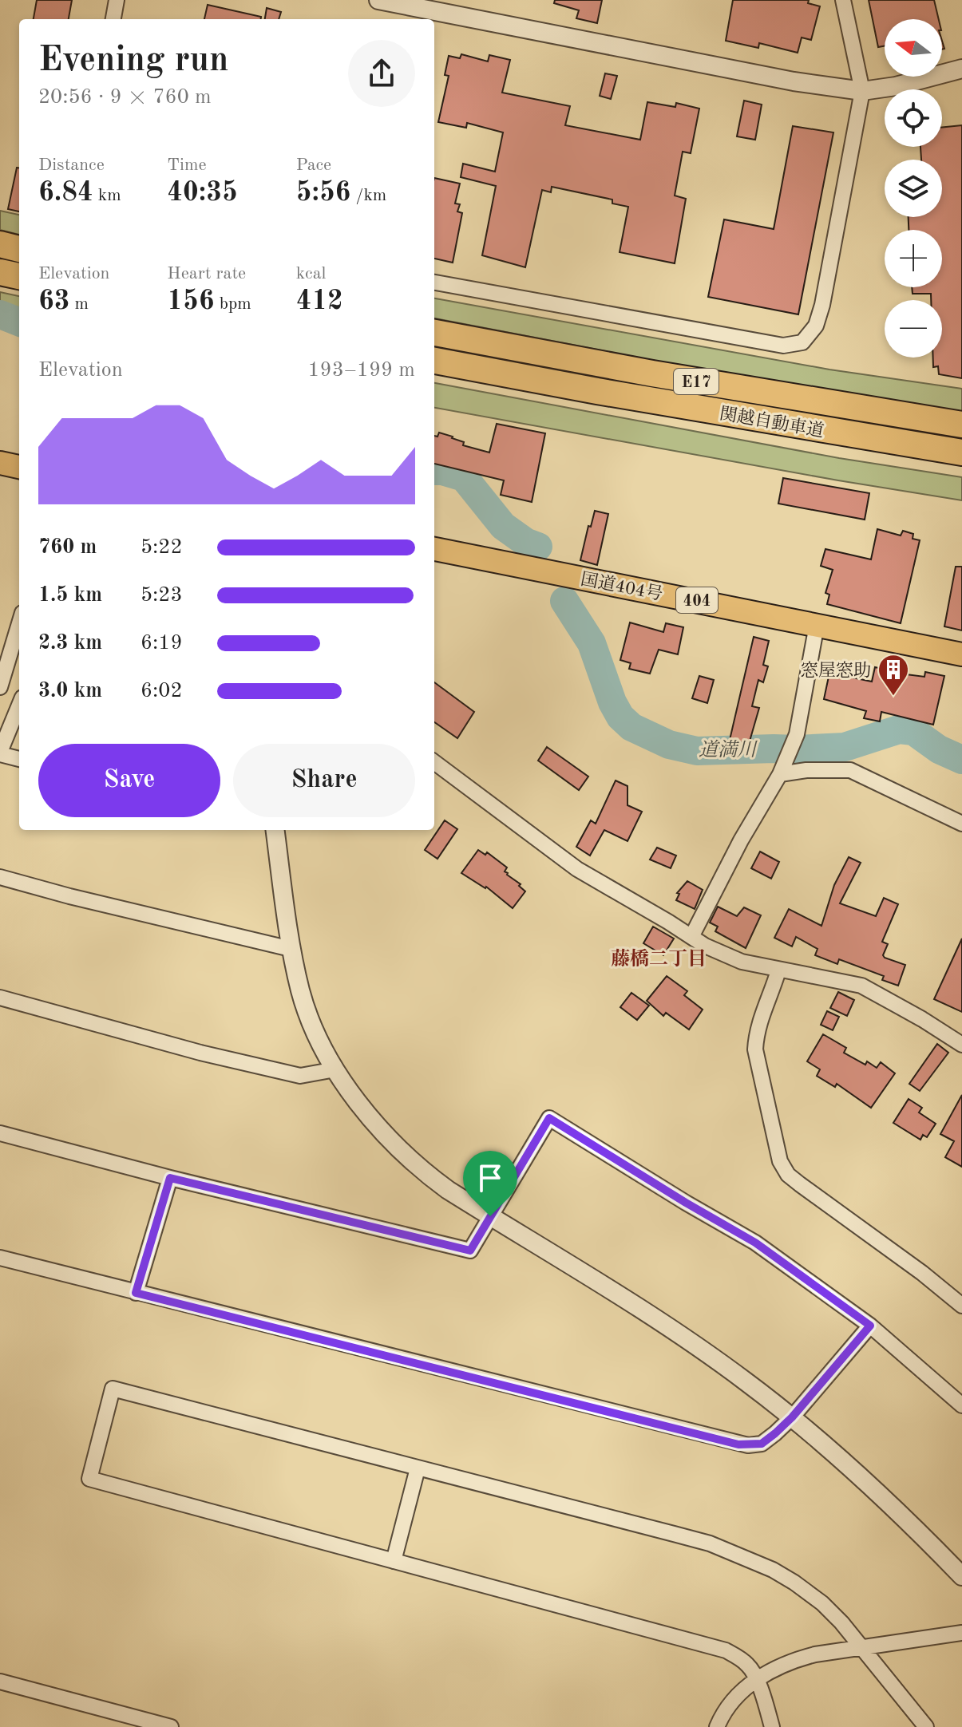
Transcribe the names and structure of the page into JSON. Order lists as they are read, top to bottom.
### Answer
{
  "streets": {
    "highway": [
      "E17",
      "関越自動車道",
      "国道404号",
      "404"
    ]
  },
  "districts": ["藤橋二丁目"],
  "water": ["道満川"],
  "places": {
    "building": ["窓屋窓助"]
  },
  "north": "left",
  "page": {
    "map_buttons": ["+", "−"],
    "heading": ["Evening run", "20:56 · 9 × 760 m"],
    "stats": [
      ["Distance", "6.84 km"],
      ["Time", "40:35"],
      ["Pace", "5:56 /km"],
      ["Elevation", "63 m"],
      ["Heart rate", "156 bpm"],
      ["kcal", "412"]
    ],
    "chart": ["Elevation", "193–199 m"],
    "list": [
      {
        "name": "760 m",
        "note": "5:22"
      },
      {
        "name": "1.5 km",
        "note": "5:23"
      },
      {
        "name": "2.3 km",
        "note": "6:19"
      },
      {
        "name": "3.0 km",
        "note": "6:02"
      }
    ],
    "buttons": ["Save", "Share"]
  }
}
